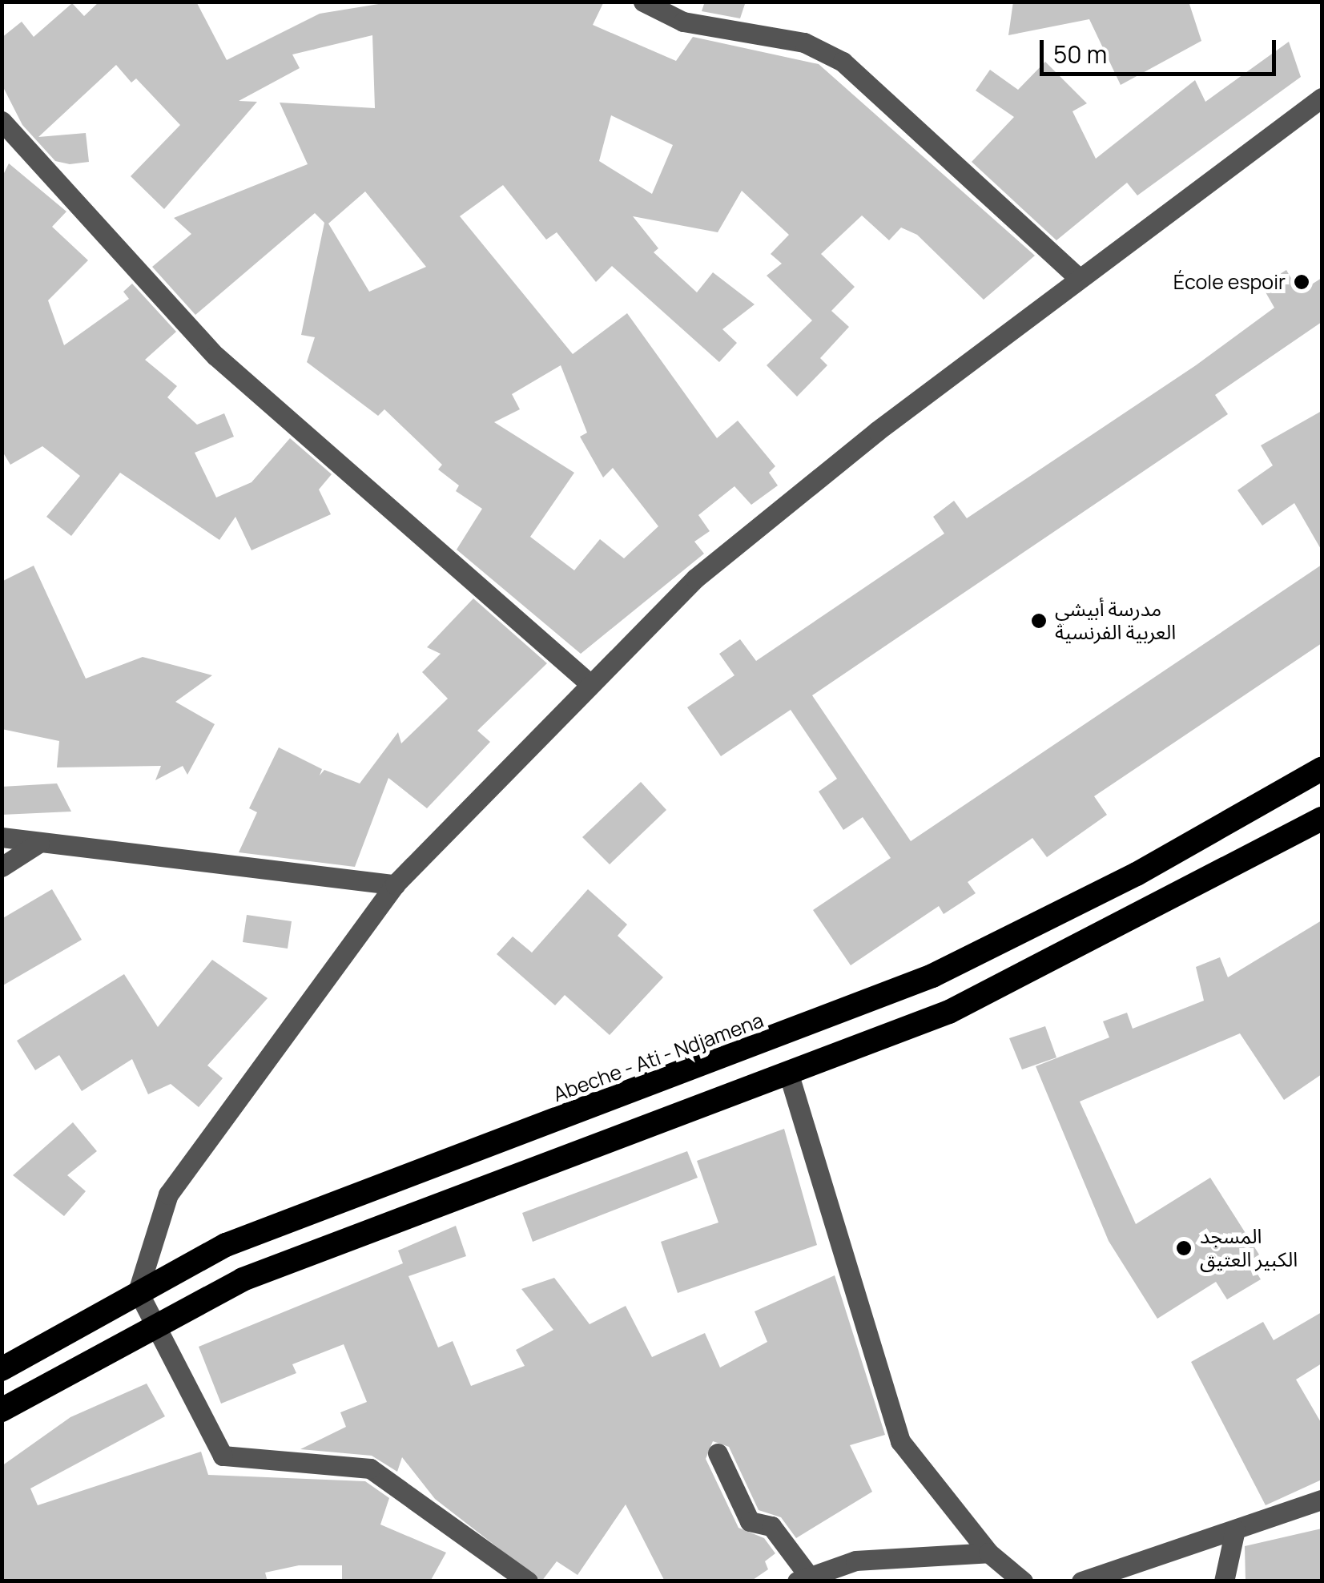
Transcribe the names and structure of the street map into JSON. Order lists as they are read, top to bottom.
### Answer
{
  "streets": {
    "highway": ["Abeche - Ati - Ndjamena"]
  },
  "places": ["École espoir", "مدرسة أبيشي العربية الفرنسية", "المسجد الكبير العتيق"],
  "scale_bar": "50 m"
}
